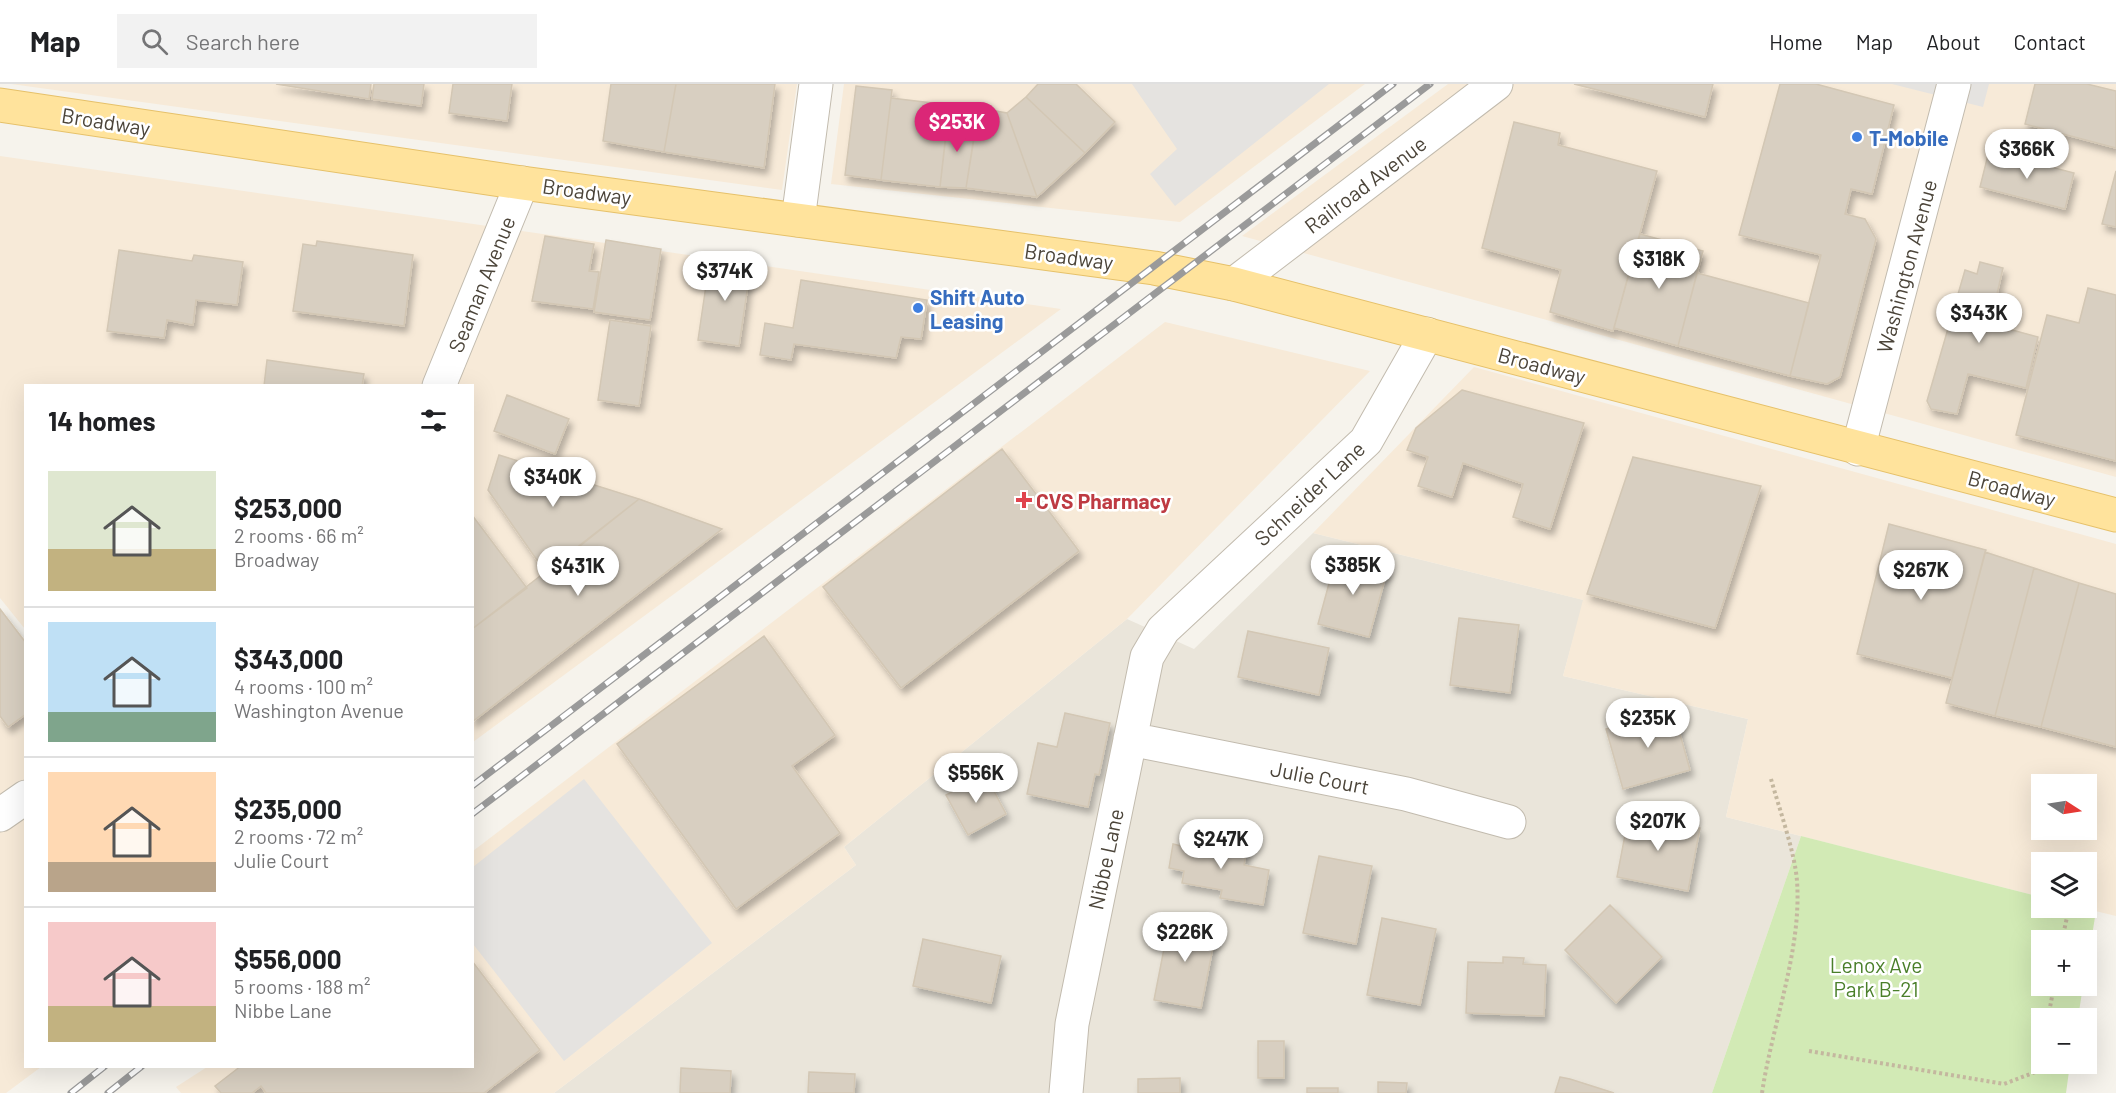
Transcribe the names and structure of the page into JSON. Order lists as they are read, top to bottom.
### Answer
{
  "streets": {
    "main road": ["Broadway"],
    "street": [
      "Railroad Avenue",
      "Washington Avenue",
      "Seaman Avenue",
      "Schneider Lane",
      "Julie Court",
      "Nibbe Lane"
    ]
  },
  "crossings": [
    ["Broadway", "Railroad Avenue"],
    ["Broadway", "Washington Avenue"],
    ["Broadway", "Seaman Avenue"],
    ["Broadway", "Schneider Lane"],
    ["Schneider Lane", "Nibbe Lane"],
    ["Julie Court", "Nibbe Lane"]
  ],
  "parks": ["Lenox Ave Park B-21"],
  "places": {
    "other": ["T-Mobile", "Shift Auto Leasing"],
    "health": ["CVS Pharmacy"]
  },
  "north": "right",
  "page": {
    "header": "Map",
    "search": "Search here",
    "nav": [
      "Home",
      "Map",
      "About",
      "Contact"
    ],
    "price": [
      "$253K",
      "$366K",
      "$318K",
      "$374K",
      "$343K",
      "$340K",
      "$385K",
      "$431K",
      "$267K",
      "$235K",
      "$556K",
      "$207K",
      "$247K",
      "$226K"
    ],
    "heading": "14 homes",
    "list": [
      {
        "name": "$253,000",
        "note": "2 rooms · 66 m² · Broadway"
      },
      {
        "name": "$343,000",
        "note": "4 rooms · 100 m² · Washington Avenue"
      },
      {
        "name": "$235,000",
        "note": "2 rooms · 72 m² · Julie Court"
      },
      {
        "name": "$556,000",
        "note": "5 rooms · 188 m² · Nibbe Lane"
      }
    ],
    "map_buttons": ["+", "−"]
  }
}
